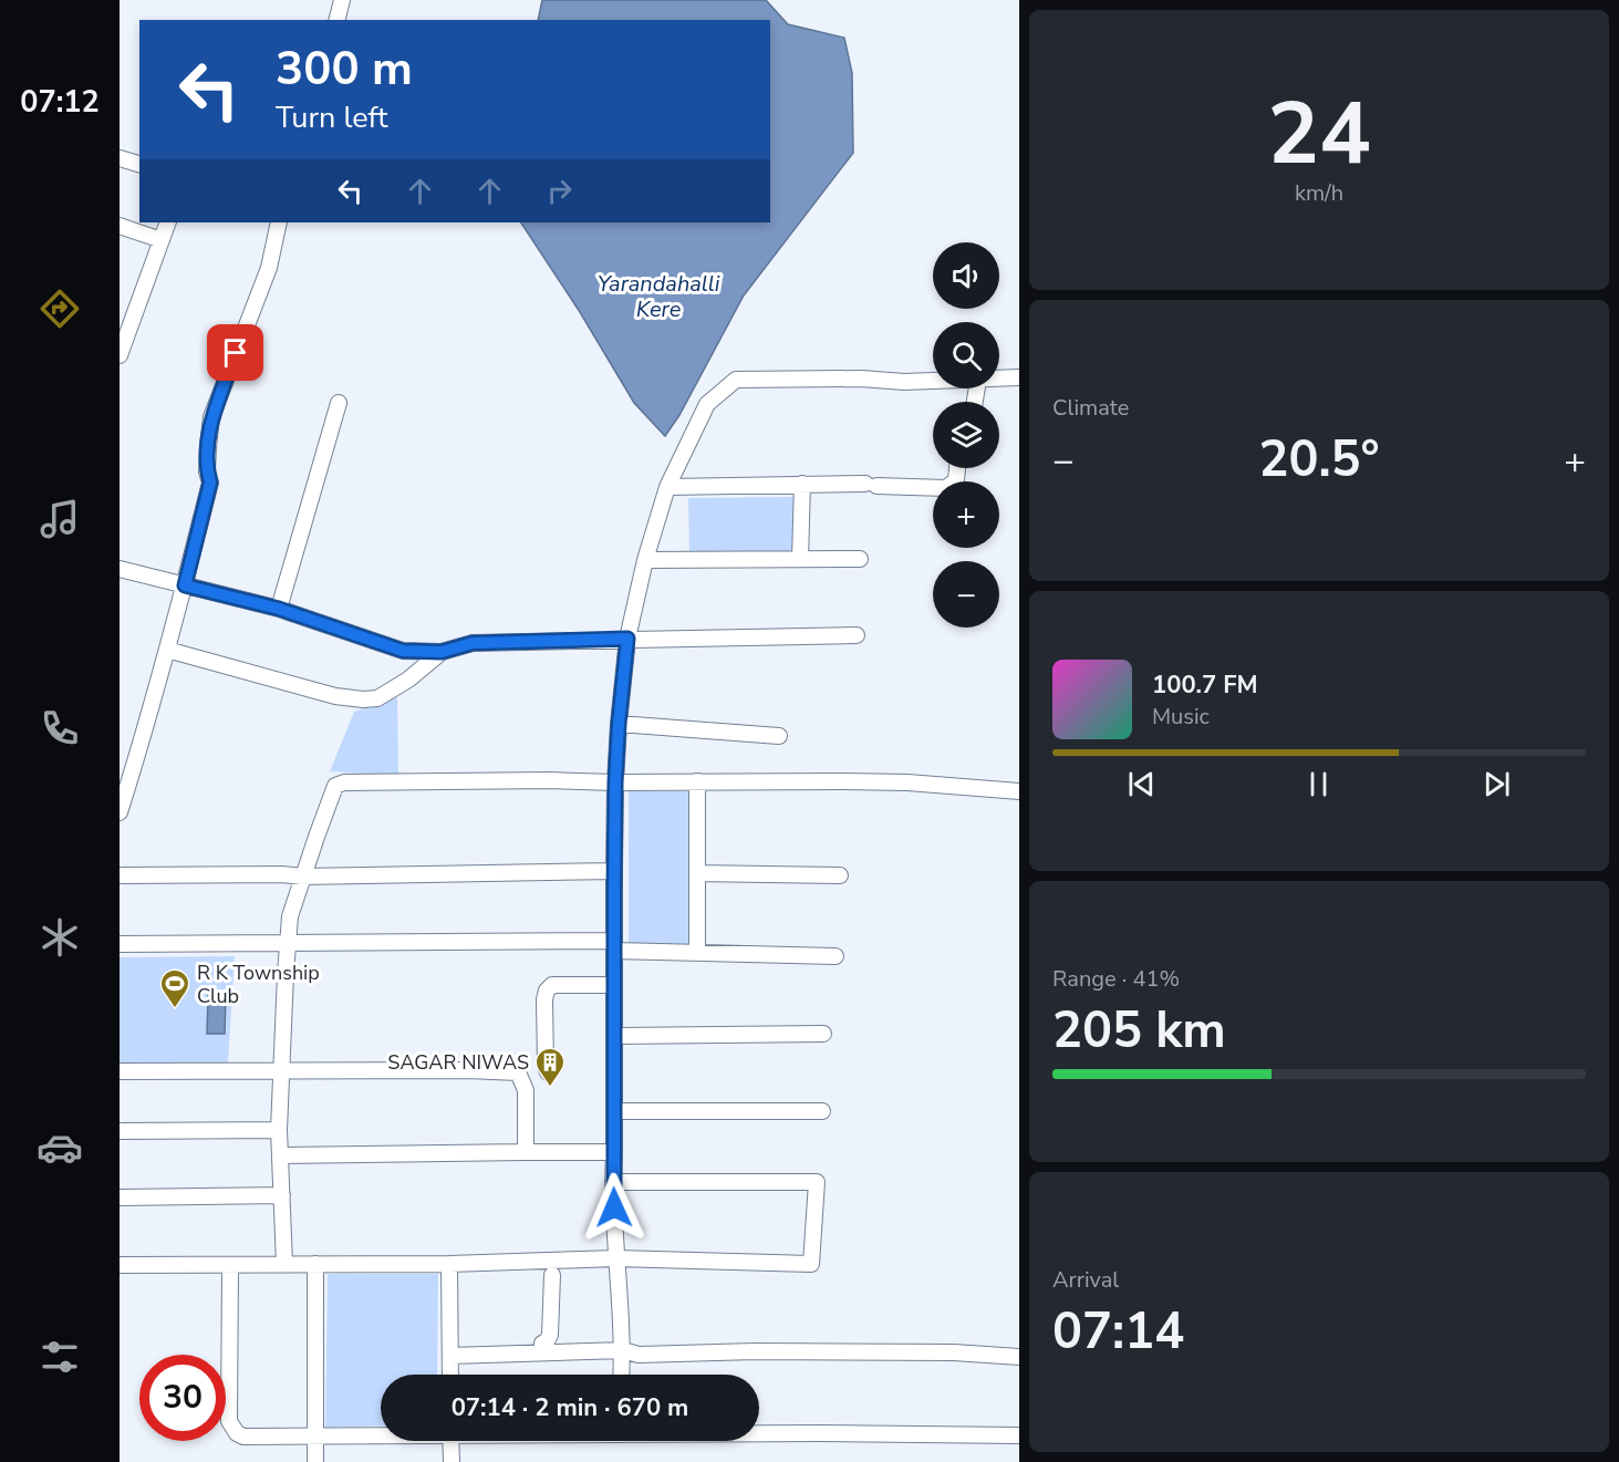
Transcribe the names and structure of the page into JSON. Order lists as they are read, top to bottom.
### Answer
{
  "water": ["Yarandahalli Kere"],
  "places": {
    "sports": ["R K Township Club"],
    "building": ["SAGAR NIWAS"]
  },
  "page": {
    "tabs": "07:12",
    "tile": [
      ["24", "km/h"],
      "Climate",
      ["Range · 41%", "205 km"],
      ["Arrival", "07:14"]
    ],
    "turn": ["300 m", "Turn left"],
    "map_buttons": ["+", "−"],
    "heat": ["−", "20.5°", "+"],
    "song": ["100.7 FM", "Music"],
    "limit": "30",
    "trip": "07:14 · 2 min · 670 m"
  }
}
